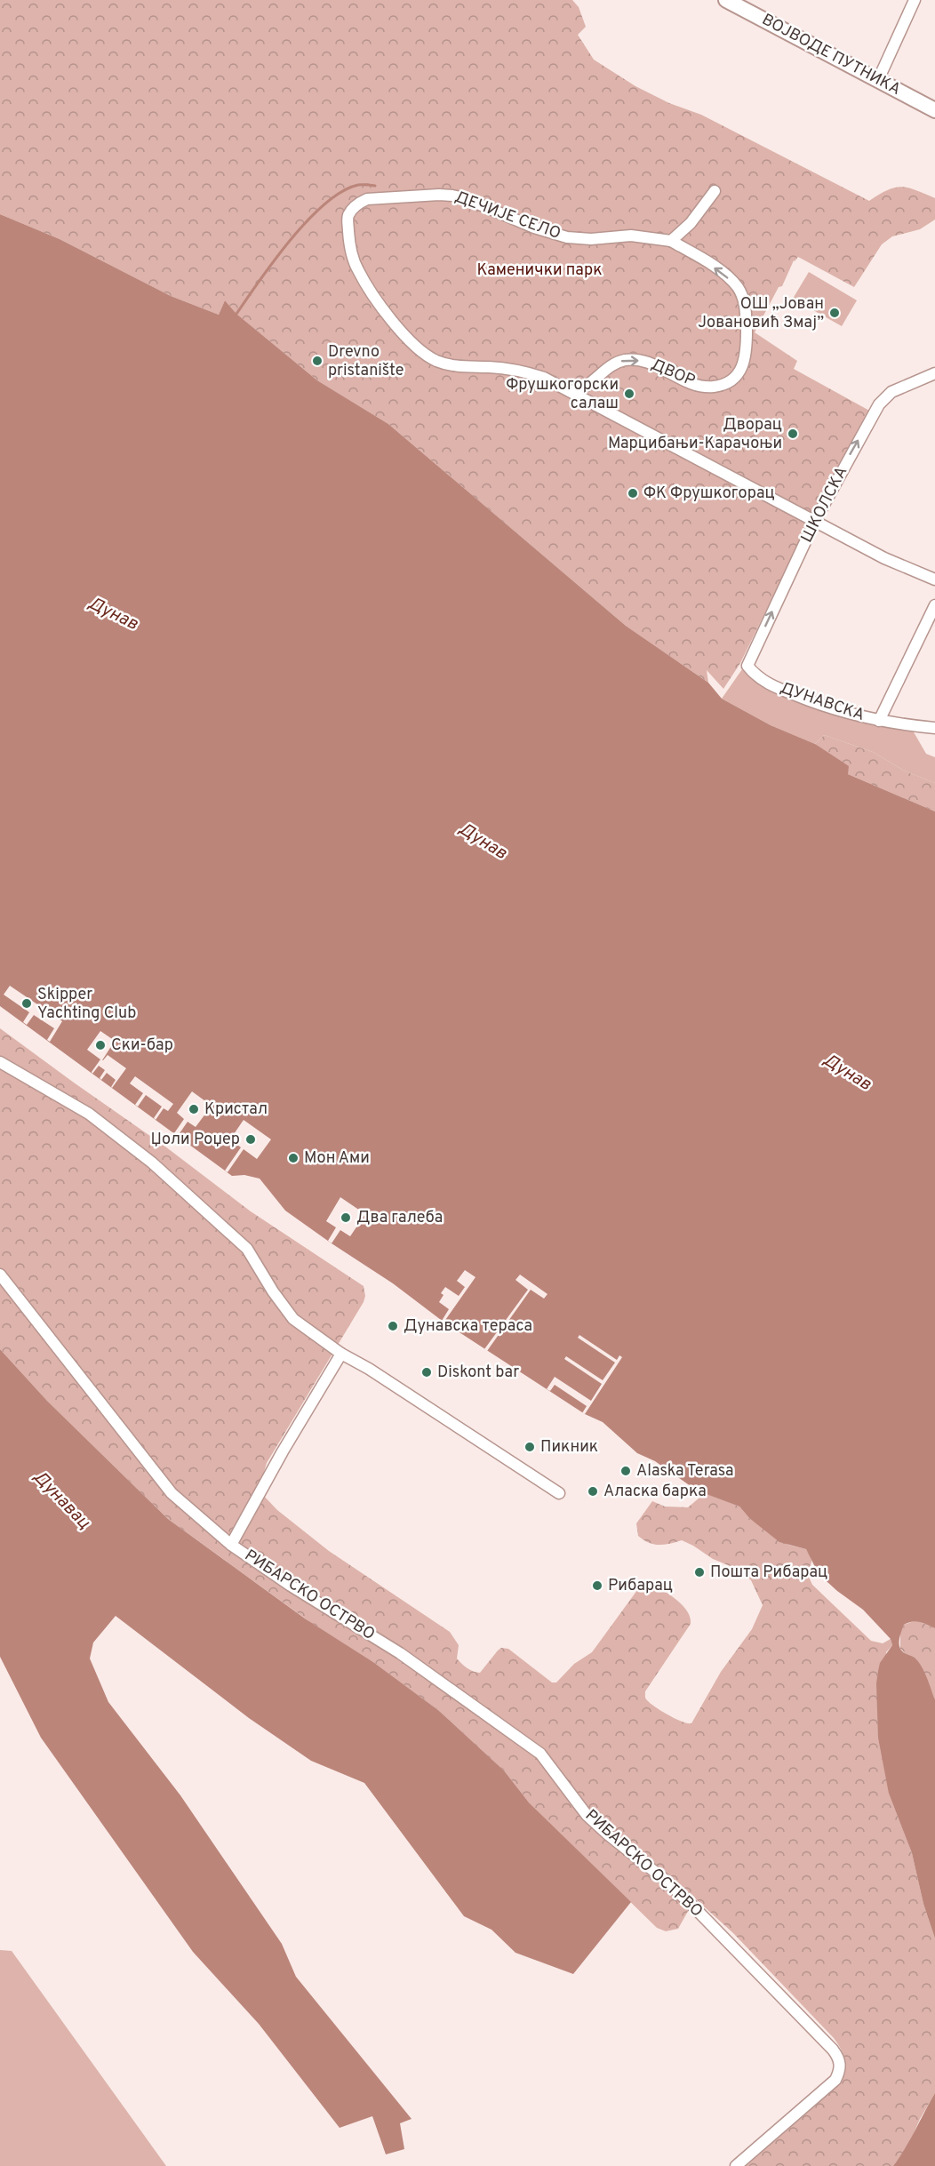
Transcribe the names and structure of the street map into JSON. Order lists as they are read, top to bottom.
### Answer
{
  "streets": {
    "main road": ["ВОЈВОДЕ ПУТНИКА"],
    "street": [
      "ДЕЧИЈЕ СЕЛО",
      "ДВОР",
      "ШКОЛСКА",
      "ДУНАВСКА",
      "РИБАРСКО ОСТРВО"
    ]
  },
  "crossings": [
    ["ДЕЧИЈЕ СЕЛО", "ДВОР"],
    ["ШКОЛСКА", "ДУНАВСКА"]
  ],
  "one_way": ["ШКОЛСКА"],
  "water": ["Дунав", "Дунавац"],
  "parks": ["Каменички парк"],
  "places": [
    "ОШ „Јован Јовановић Змај”",
    "Drevno pristanište",
    "Фрушкогорски салаш",
    "Дворац Марцибањи-Карачоњи",
    "ФК Фрушкогорац",
    "Skipper Yachting Club",
    "Ски-бар",
    "Кристал",
    "Џоли Роџер",
    "Мон Ами",
    "Два галеба",
    "Дунавска тераса",
    "Diskont bar",
    "Пикник",
    "Alaska Terasa",
    "Аласка барка",
    "Пошта Рибарац",
    "Рибарац"
  ]
}
